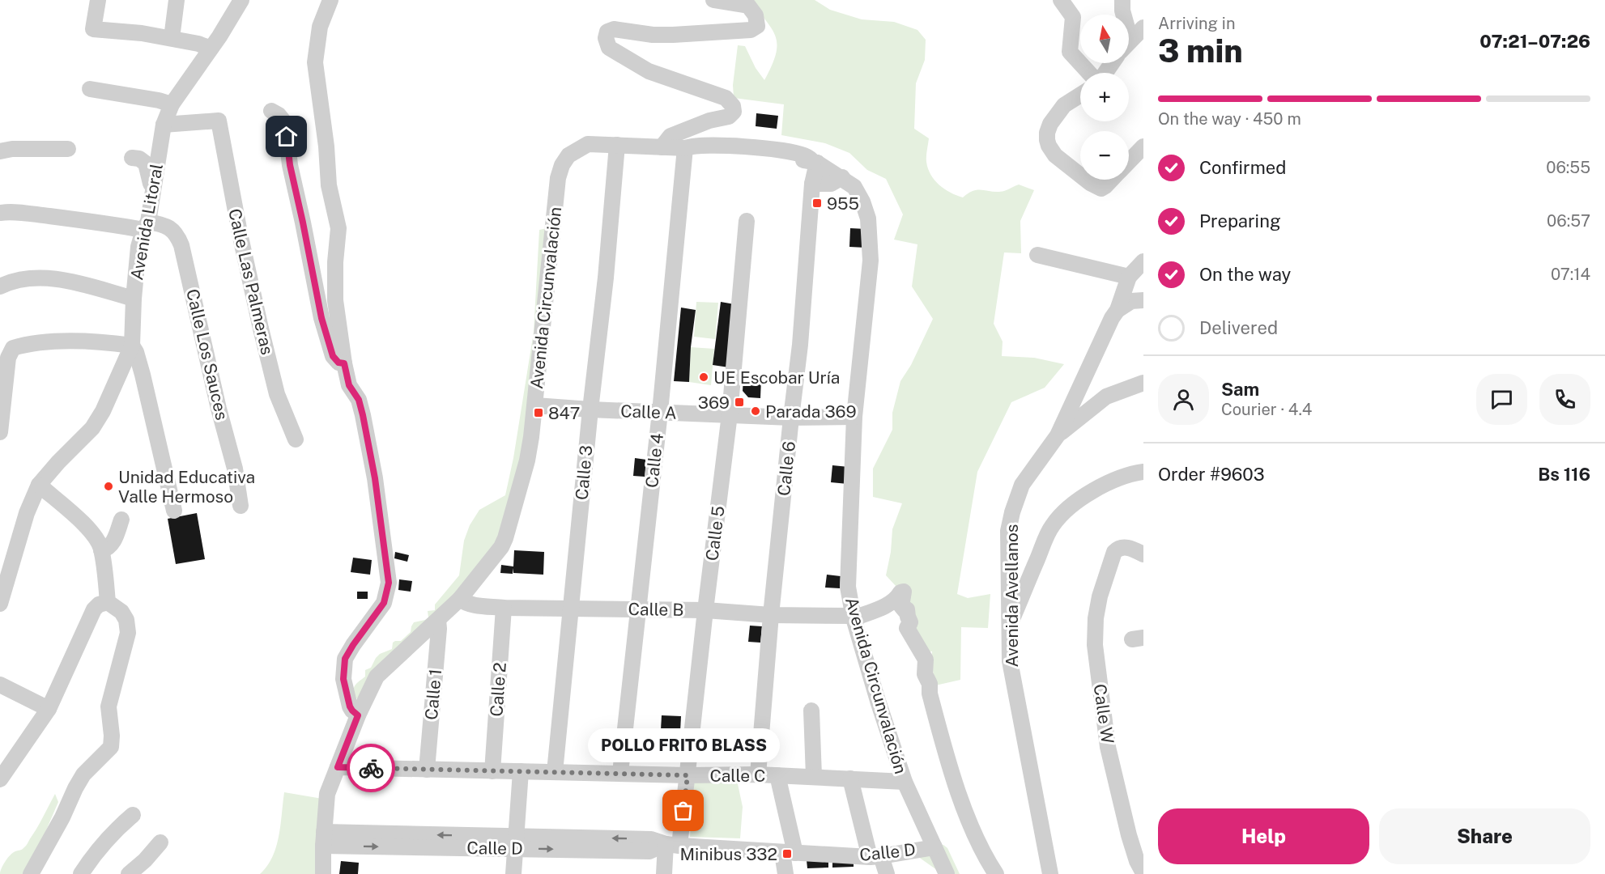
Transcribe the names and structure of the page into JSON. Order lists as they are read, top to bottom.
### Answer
{
  "streets": {
    "street": [
      "Avenida Litoral",
      "Calle Las Palmeras",
      "Avenida Circunvalación",
      "Calle Los Sauces",
      "Calle A",
      "Calle 4",
      "Calle 6",
      "Calle 3",
      "Calle 5",
      "Avenida Avellanos",
      "Calle B",
      "Calle 2",
      "Calle 1",
      "Calle W",
      "Calle C",
      "Calle D"
    ]
  },
  "crossings": [
    ["Avenida Litoral", "Calle Las Palmeras"],
    ["Avenida Litoral", "Calle Los Sauces"],
    ["Avenida Circunvalación", "Calle A"],
    ["Avenida Circunvalación", "Calle 4"],
    ["Avenida Circunvalación", "Calle 6"],
    ["Avenida Circunvalación", "Calle 3"],
    ["Avenida Circunvalación", "Calle B"],
    ["Avenida Circunvalación", "Calle 1"],
    ["Avenida Circunvalación", "Calle C"],
    ["Avenida Circunvalación", "Calle D"],
    ["Calle A", "Calle 4"],
    ["Calle A", "Calle 6"],
    ["Calle A", "Calle 3"],
    ["Calle A", "Calle 5"],
    ["Calle 4", "Calle B"],
    ["Calle 4", "Calle C"],
    ["Calle 6", "Calle B"],
    ["Calle 6", "Calle C"],
    ["Calle 3", "Calle B"],
    ["Calle 3", "Calle C"],
    ["Calle 5", "Calle B"],
    ["Calle 5", "Calle C"],
    ["Calle 5", "Calle D"],
    ["Calle B", "Calle 2"],
    ["Calle 2", "Calle C"],
    ["Calle 1", "Calle C"]
  ],
  "places": {
    "transit": [
      "955",
      "369",
      "847",
      "Minibus 332"
    ],
    "other": [
      "UE Escobar Uría",
      "Parada 369",
      "Unidad Educativa Valle Hermoso",
      "POLLO FRITO BLASS"
    ]
  },
  "north": "top",
  "page": {
    "heading": ["3 min", "Arriving in", "07:21–07:26"],
    "panel": [
      "Sam",
      "Courier · 4.4",
      "Order #9603",
      "Bs 116"
    ],
    "map_buttons": ["+", "−"],
    "bar": "On the way · 450 m",
    "list": [
      ["Confirmed", "06:55"],
      ["Preparing", "06:57"],
      ["On the way", "07:14"],
      "Delivered"
    ],
    "bubble": "POLLO FRITO BLASS",
    "buttons": ["Help", "Share"]
  }
}
